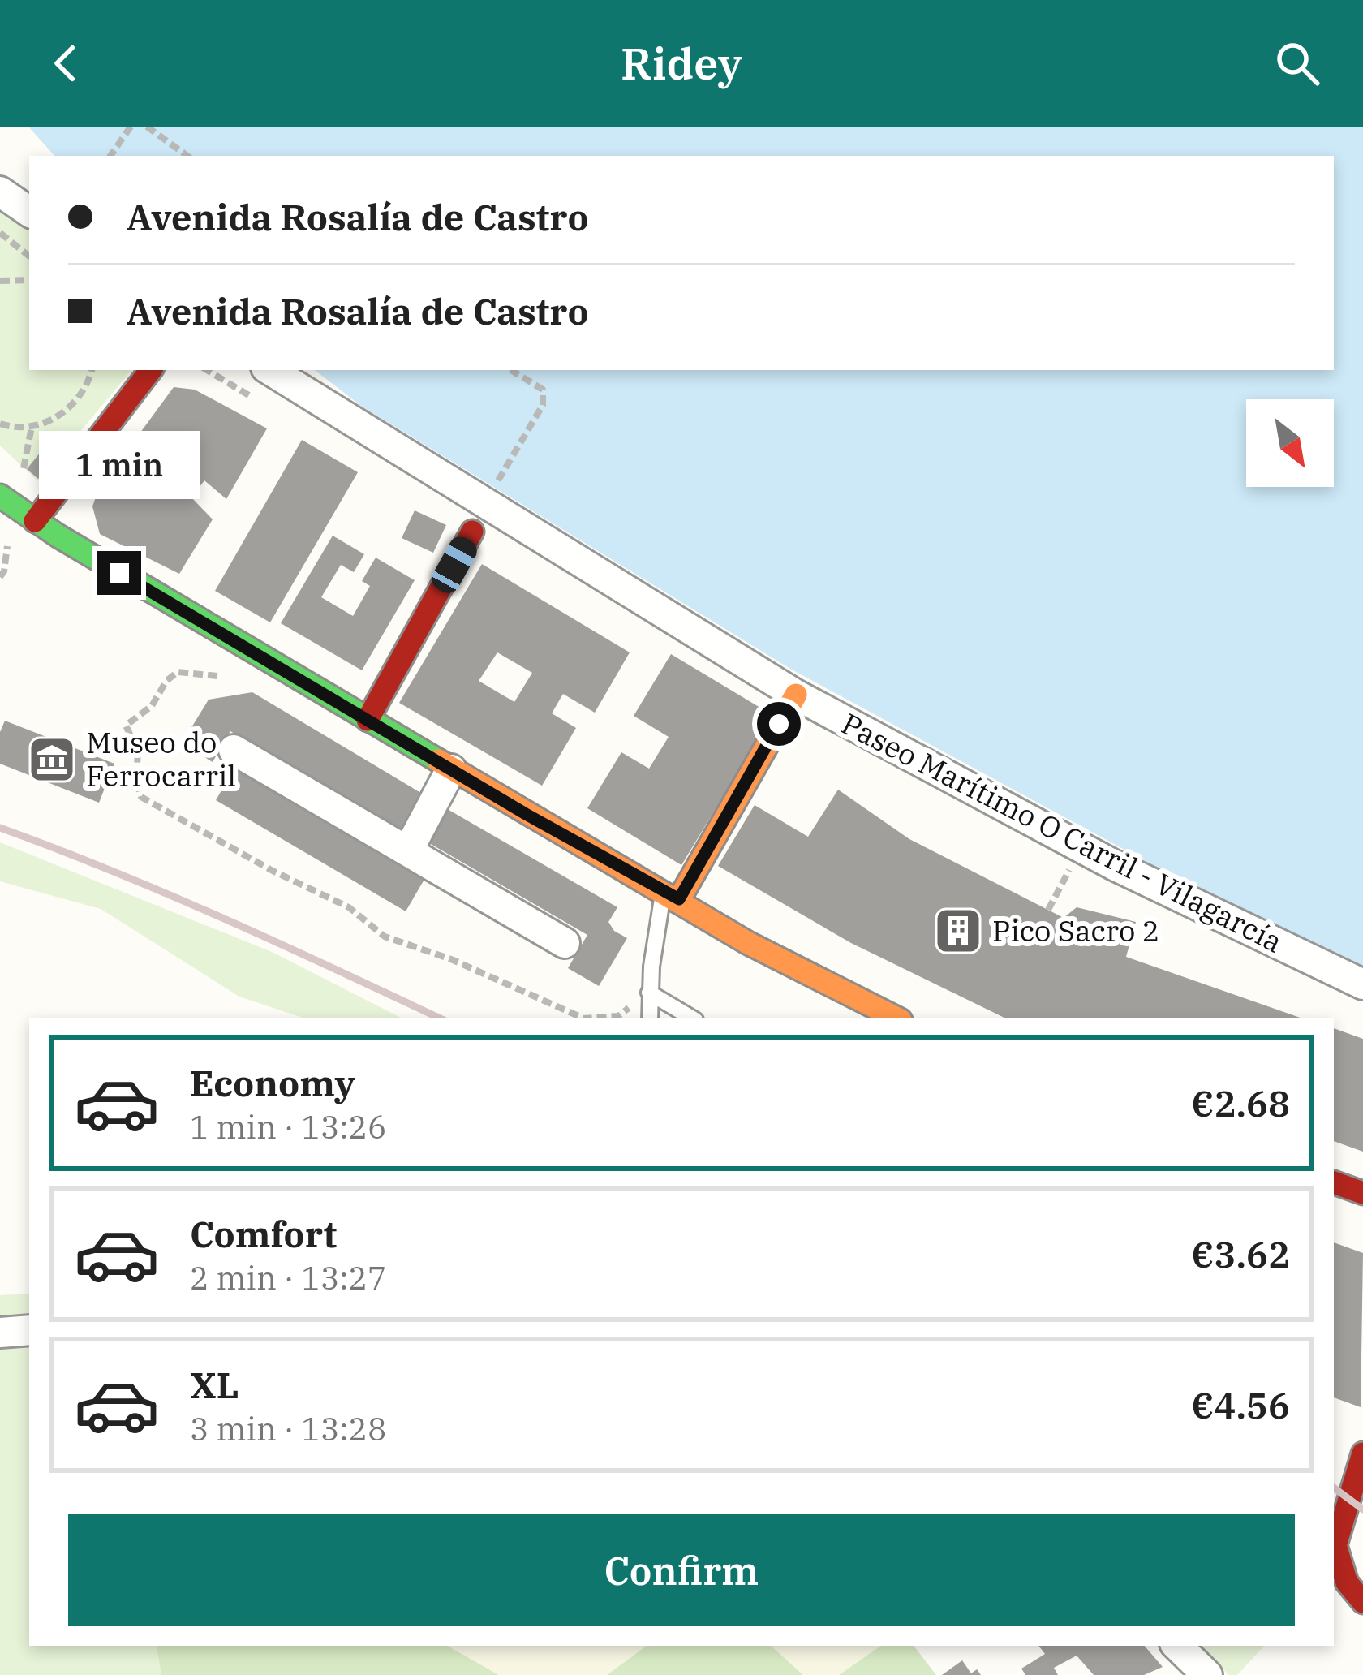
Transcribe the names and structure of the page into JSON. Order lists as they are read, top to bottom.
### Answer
{
  "streets": {
    "street": ["Paseo Marítimo O Carril - Vilagarcía"]
  },
  "places": {
    "museum": ["Museo do Ferrocarril"],
    "building": ["Pico Sacro 2"]
  },
  "north": "bottom right",
  "page": {
    "header": "Ridey",
    "banner": ["Avenida Rosalía de Castro", "Avenida Rosalía de Castro"],
    "bubble": "1 min",
    "list": [
      {
        "name": "Economy",
        "note": "1 min · 13:26",
        "value": "€2.68"
      },
      {
        "name": "Comfort",
        "note": "2 min · 13:27",
        "value": "€3.62"
      },
      {
        "name": "XL",
        "note": "3 min · 13:28",
        "value": "€4.56"
      }
    ],
    "buttons": "Confirm"
  }
}
